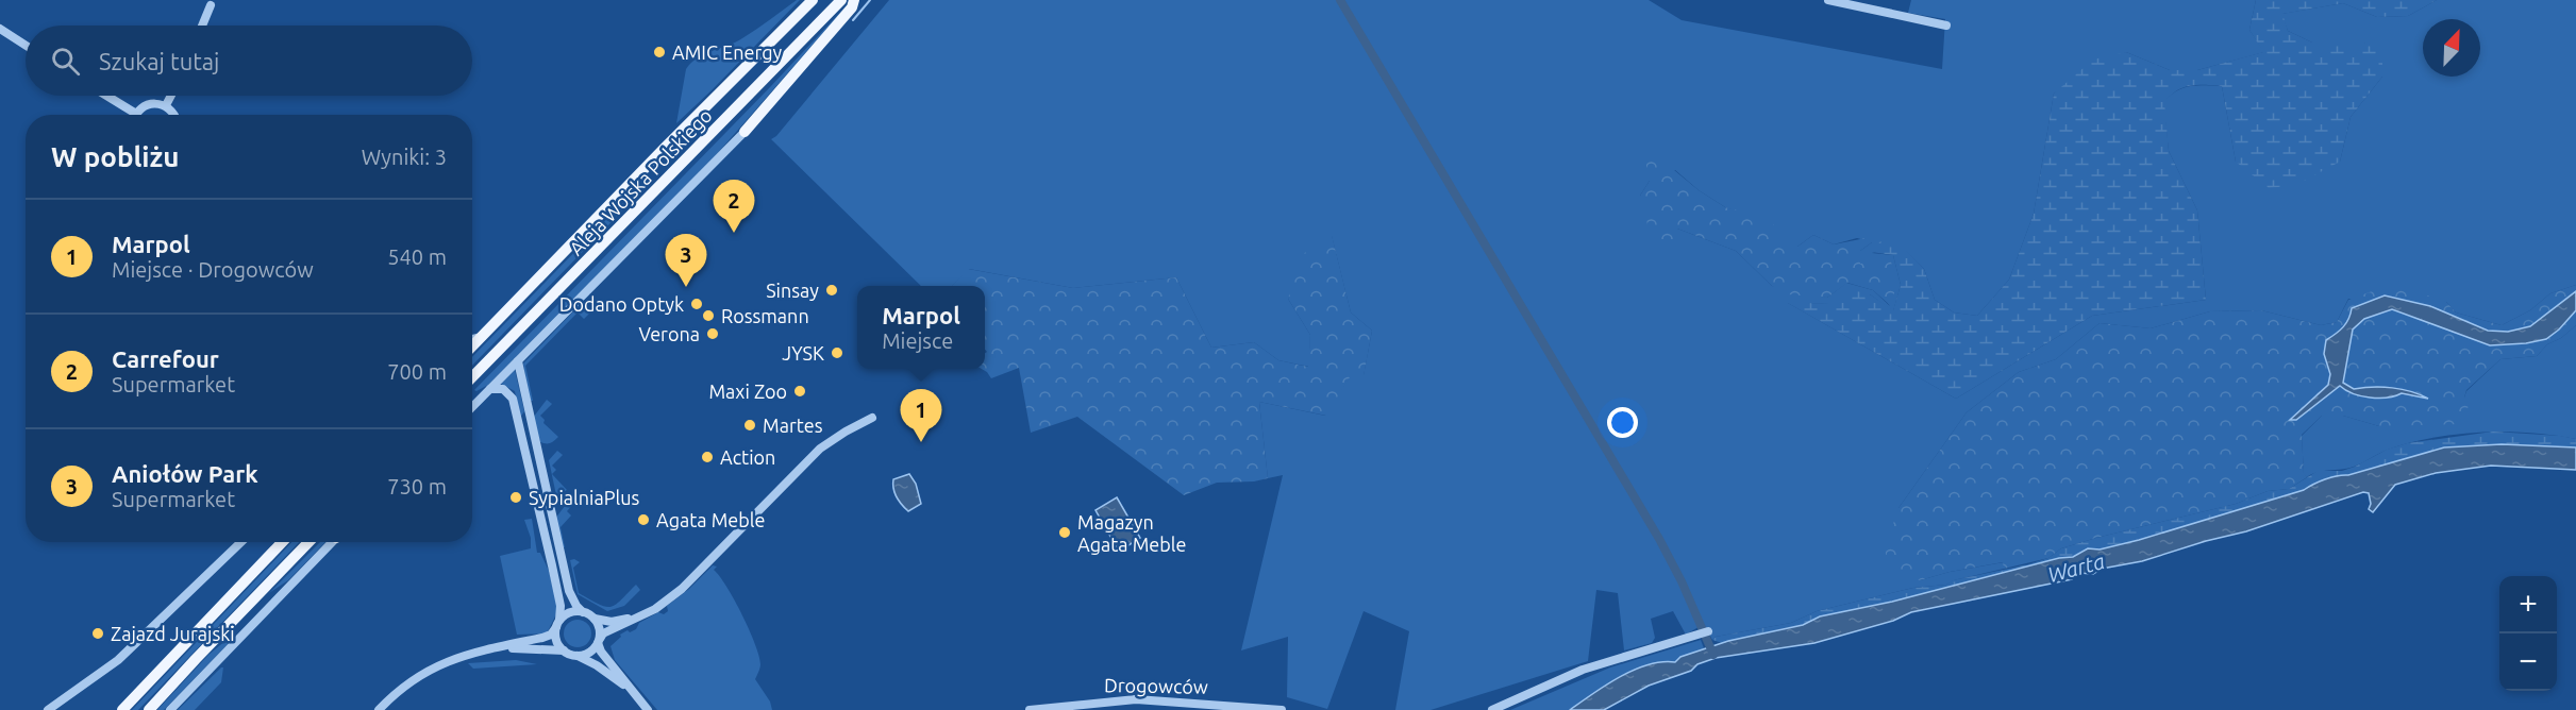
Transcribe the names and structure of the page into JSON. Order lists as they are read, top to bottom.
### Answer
{
  "streets": {
    "main road": ["Aleja Wojska Polskiego"],
    "street": ["Drogowców"]
  },
  "water": ["Warta"],
  "places": [
    "AMIC Energy",
    "Sinsay",
    "Dodano Optyk",
    "Rossmann",
    "Verona",
    "JYSK",
    "Maxi Zoo",
    "Martes",
    "Action",
    "SypialniaPlus",
    "Agata Meble",
    "Magazyn Agata Meble",
    "Zajazd Jurajski"
  ],
  "north": "top right",
  "page": {
    "search": "Szukaj tutaj",
    "heading": ["W pobliżu", "Wyniki: 3"],
    "pins": ["2", "3", "1"],
    "list": [
      {
        "mark": "1",
        "name": "Marpol",
        "note": "Miejsce · Drogowców",
        "value": "540 m"
      },
      {
        "mark": "2",
        "name": "Carrefour",
        "note": "Supermarket",
        "value": "700 m"
      },
      {
        "mark": "3",
        "name": "Aniołów Park",
        "note": "Supermarket",
        "value": "730 m"
      }
    ],
    "popup": ["Marpol", "Miejsce"],
    "map_buttons": ["+", "−"]
  }
}
